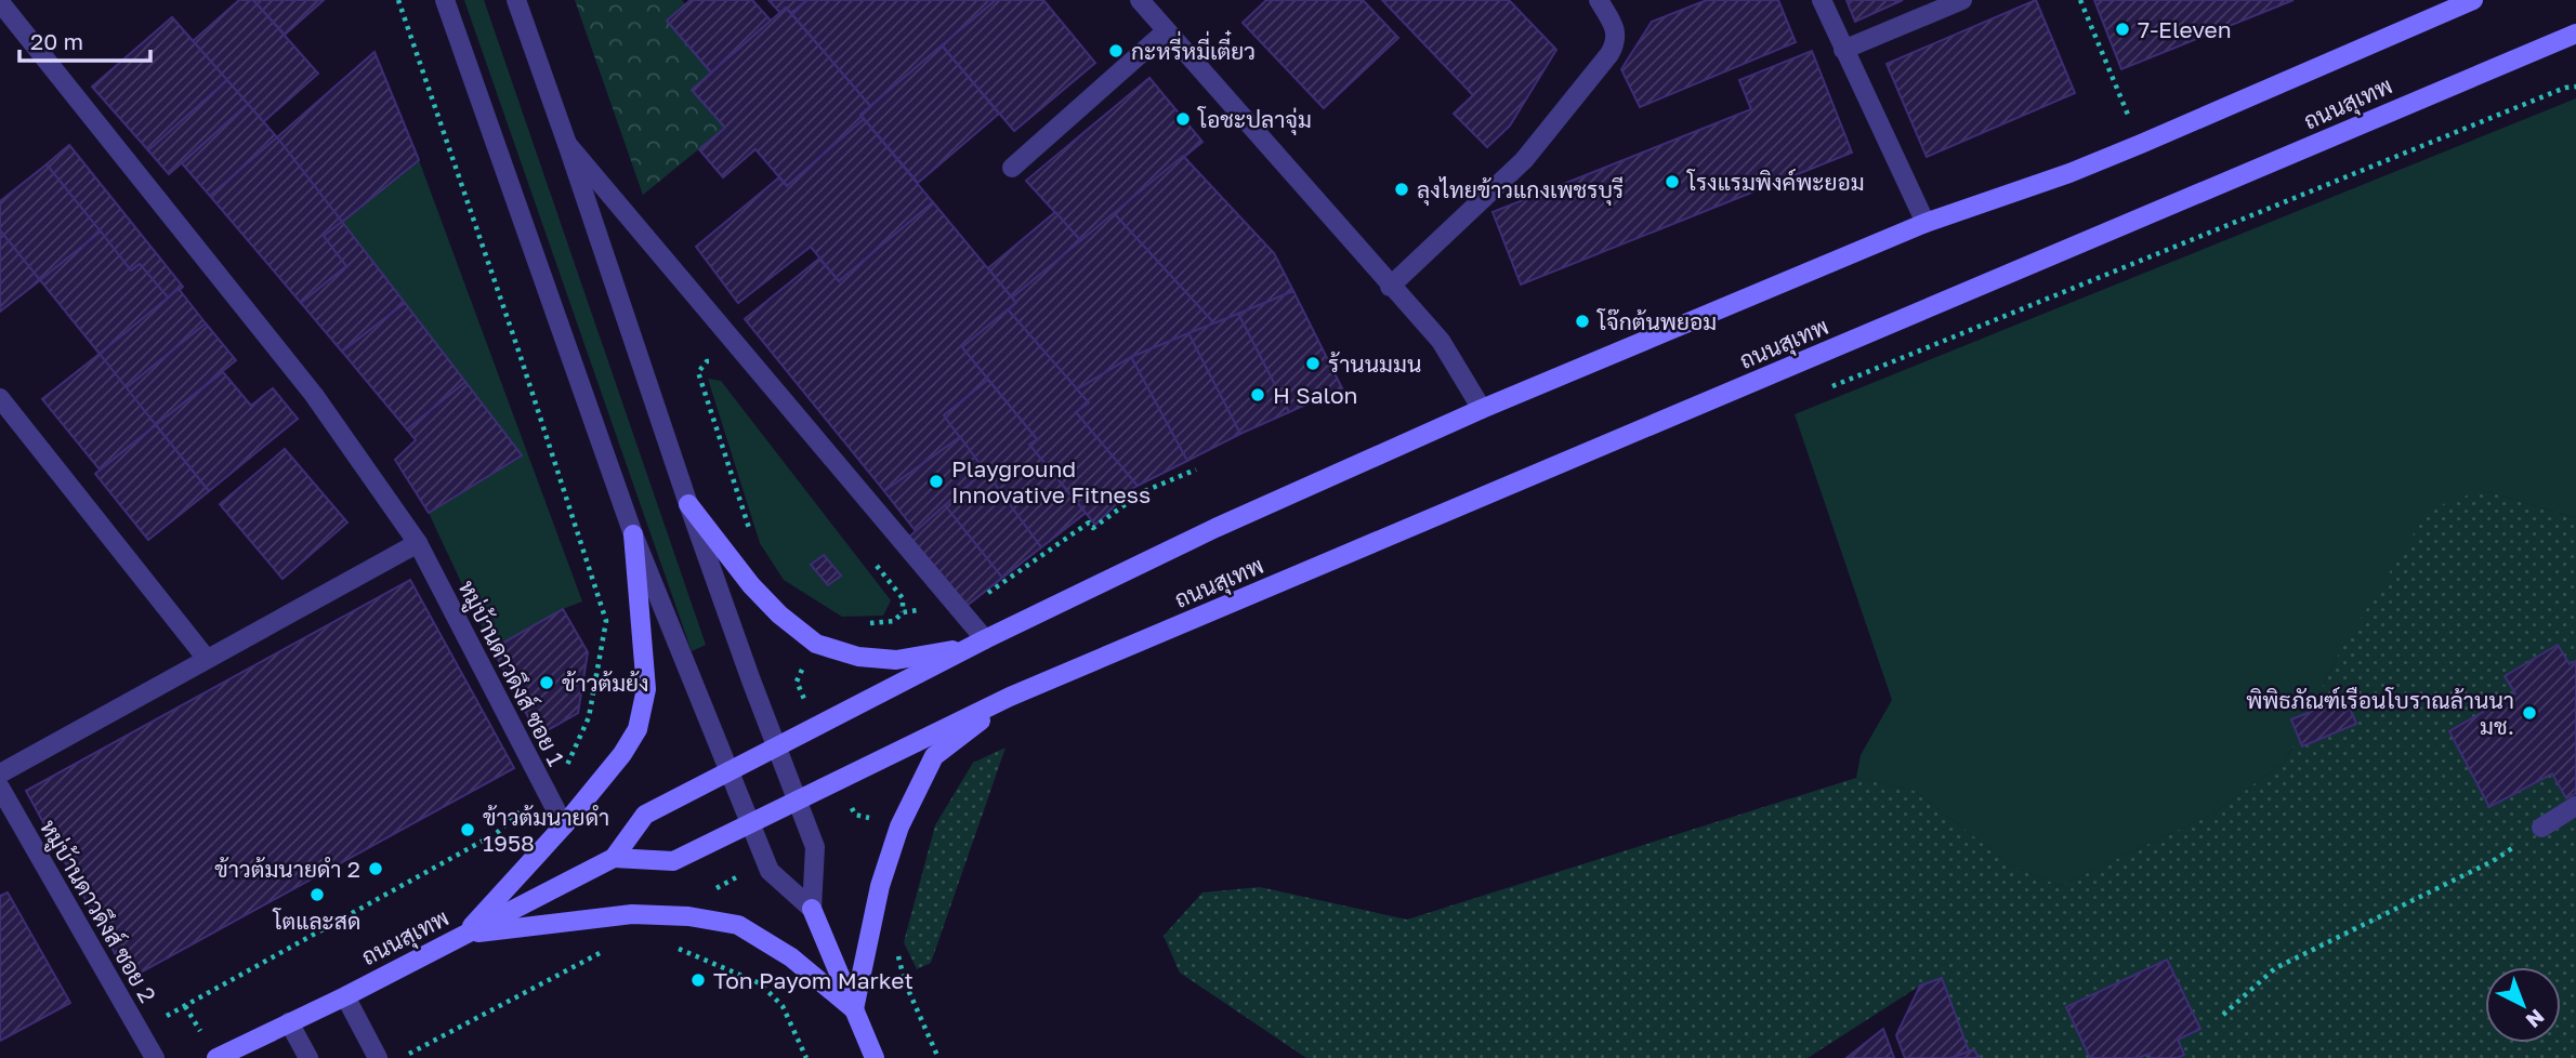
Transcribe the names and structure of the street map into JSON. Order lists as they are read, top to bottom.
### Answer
{
  "streets": {
    "main road": ["ถนนสุเทพ"],
    "street": ["หมู่บ้านดาวดึงส์ ซอย 1", "หมู่บ้านดาวดึงส์ ซอย 2"]
  },
  "places": [
    "7-Eleven",
    "กะหรี่หมี่เตี๋ยว",
    "โอชะปลาจุ่ม",
    "โรงแรมพิงค์พะยอม",
    "ลุงไทยข้าวแกงเพชรบุรี",
    "โจ๊กต้นพยอม",
    "ร้านนมมน",
    "H Salon",
    "Playground Innovative Fitness",
    "ข้าวต้มย้ง",
    "พิพิธภัณฑ์เรือนโบราณล้านนา มช.",
    "ข้าวต้มนายดำ 1958",
    "ข้าวต้มนายดำ 2",
    "โตและสด",
    "Ton Payom Market"
  ],
  "scale_bar": "20 m",
  "north": "bottom right"
}
